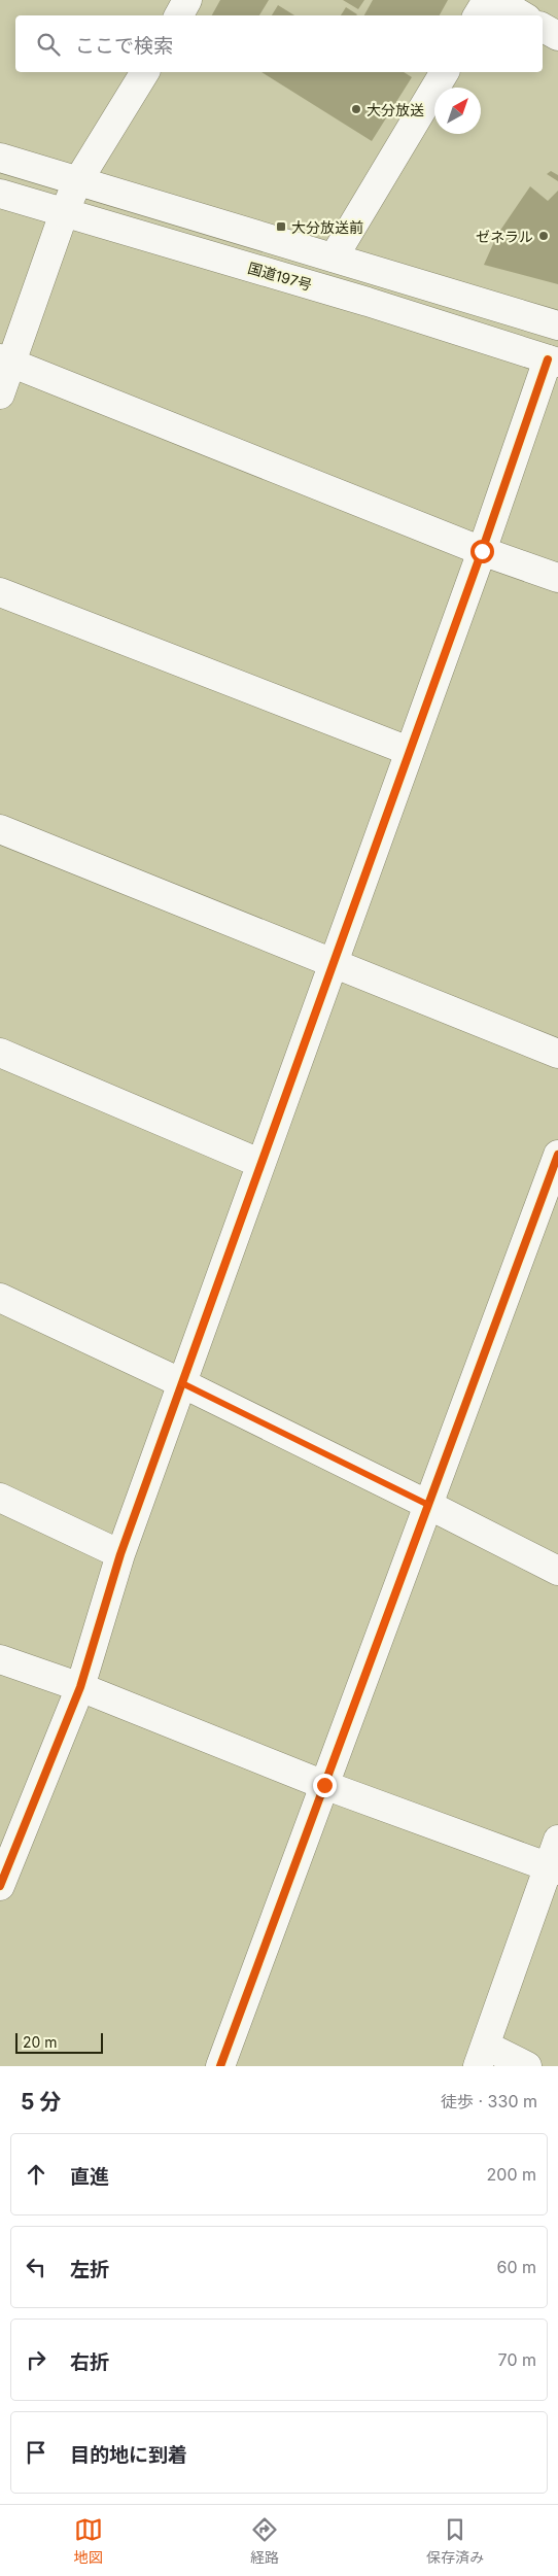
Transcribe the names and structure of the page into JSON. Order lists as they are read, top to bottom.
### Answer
{
  "streets": {
    "main road": ["国道197号"]
  },
  "places": {
    "other": ["大分放送", "ゼネラル"],
    "transit": ["大分放送前"]
  },
  "scale_bar": "20 m",
  "north": "top right",
  "page": {
    "search": "ここで検索",
    "scale": "20 m",
    "heading": ["5 分", "徒歩 · 330 m"],
    "list": [
      ["直進", "200 m"],
      ["左折", "60 m"],
      ["右折", "70 m"],
      "目的地に到着"
    ],
    "nav": ["地図", "経路", "保存済み"]
  }
}
